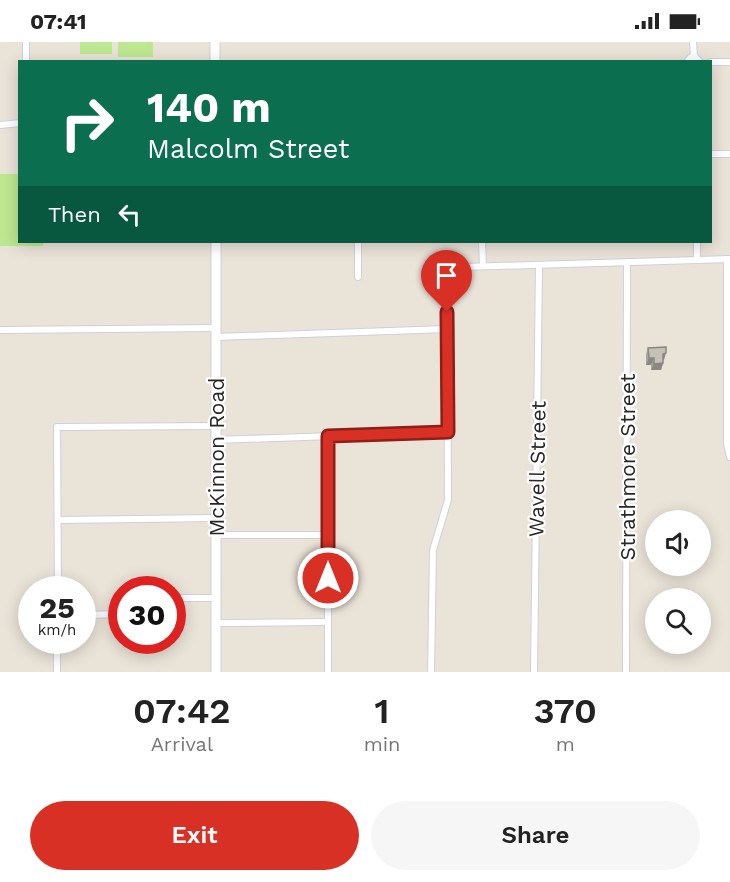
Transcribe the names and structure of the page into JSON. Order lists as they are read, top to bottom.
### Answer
{
  "streets": {
    "street": ["McKinnon Road", "Strathmore Street", "Wavell Street"]
  },
  "page": {
    "status": "07:41",
    "turn": ["140 m", "Malcolm Street"],
    "then": "Then",
    "speed": "25 km/h",
    "limit": "30",
    "eta": [
      "07:42",
      "Arrival",
      "1",
      "min",
      "370",
      "m"
    ],
    "buttons": ["Exit", "Share"]
  }
}
